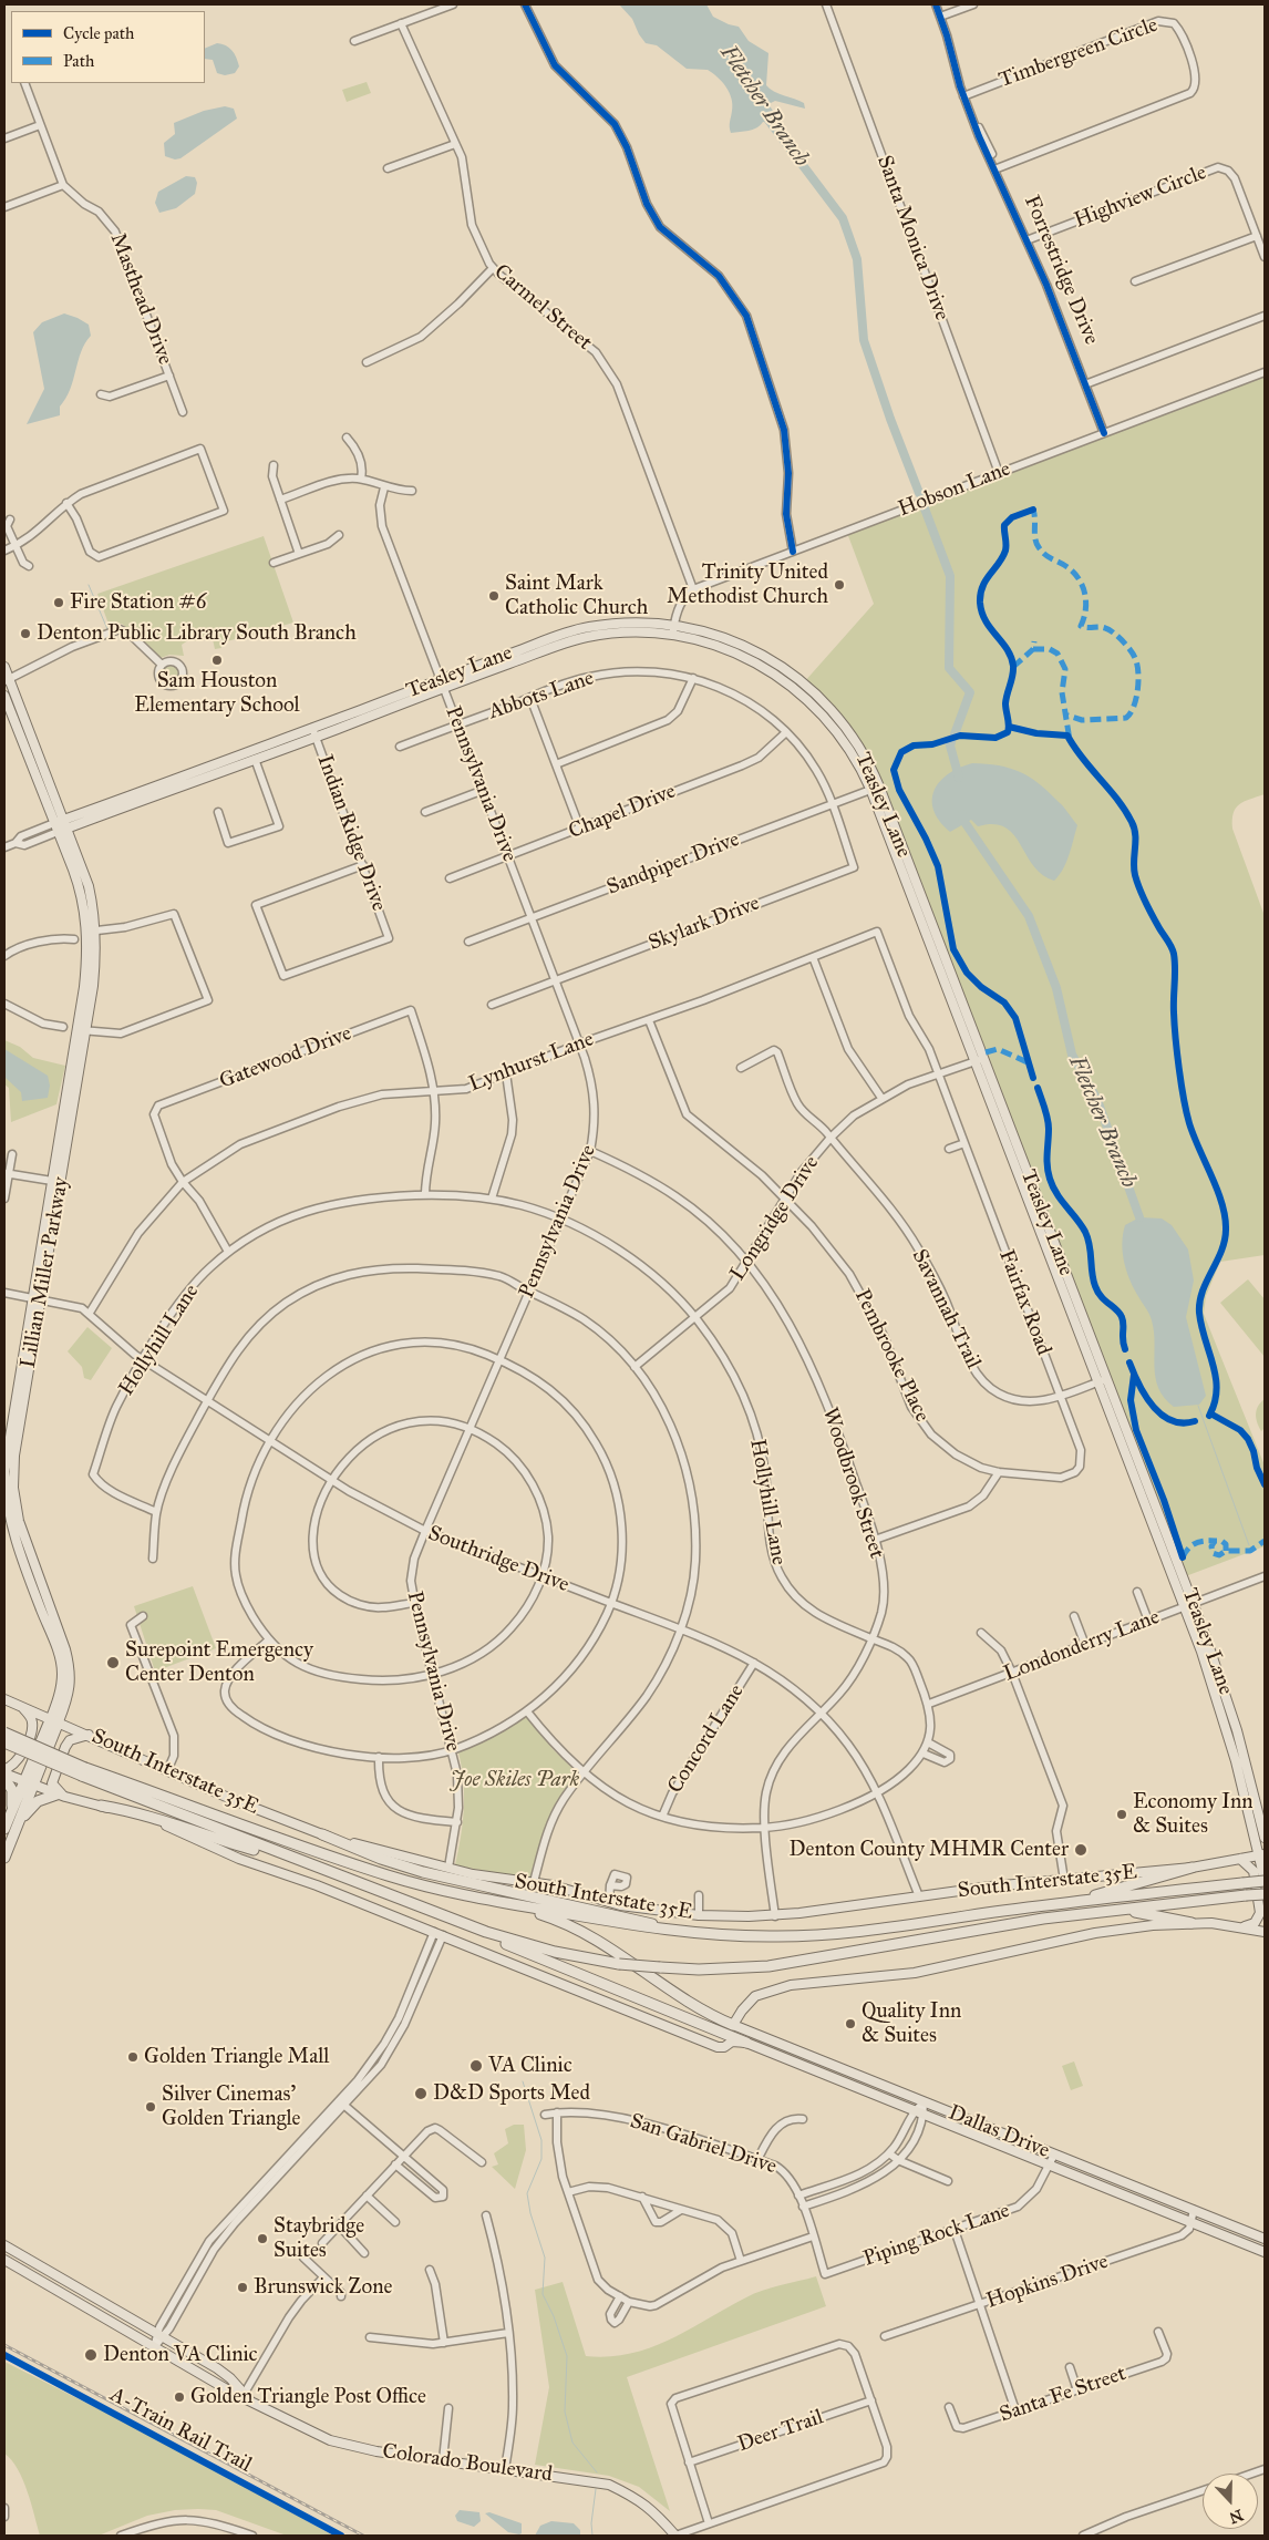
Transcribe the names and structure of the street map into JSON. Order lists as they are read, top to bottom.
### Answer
{
  "streets": {
    "main road": [
      "Teasley Lane",
      "Lillian Miller Parkway",
      "South Interstate 35E",
      "Dallas Drive",
      "Colorado Boulevard"
    ],
    "street": [
      "Timbergreen Circle",
      "Highview Circle",
      "Santa Monica Drive",
      "Forrestridge Drive",
      "Masthead Drive",
      "Carmel Street",
      "Hobson Lane",
      "Abbots Lane",
      "Pennsylvania Drive",
      "Chapel Drive",
      "Indian Ridge Drive",
      "Sandpiper Drive",
      "Skylark Drive",
      "Gatewood Drive",
      "Lynhurst Lane",
      "Longridge Drive",
      "Fairfax Road",
      "Savannah Trail",
      "Hollyhill Lane",
      "Pembrooke Place",
      "Woodbrook Street",
      "Southridge Drive",
      "Londonderry Lane",
      "Concord Lane",
      "San Gabriel Drive",
      "Piping Rock Lane",
      "Hopkins Drive",
      "Santa Fe Street",
      "Deer Trail"
    ],
    "cycle path": ["A-Train Rail Trail"]
  },
  "crossings": [
    ["Timbergreen Circle", "Forrestridge Drive"],
    ["Highview Circle", "Forrestridge Drive"],
    ["Santa Monica Drive", "Hobson Lane"],
    ["Forrestridge Drive", "Hobson Lane"],
    ["Carmel Street", "Hobson Lane"],
    ["Teasley Lane", "Pennsylvania Drive"],
    ["Teasley Lane", "Indian Ridge Drive"],
    ["Teasley Lane", "Sandpiper Drive"],
    ["Teasley Lane", "Longridge Drive"],
    ["Teasley Lane", "Lillian Miller Parkway"],
    ["Teasley Lane", "Savannah Trail"],
    ["Teasley Lane", "Londonderry Lane"],
    ["Teasley Lane", "South Interstate 35E"],
    ["Abbots Lane", "Pennsylvania Drive"],
    ["Abbots Lane", "Chapel Drive"],
    ["Abbots Lane", "Sandpiper Drive"],
    ["Abbots Lane", "Skylark Drive"],
    ["Pennsylvania Drive", "Chapel Drive"],
    ["Pennsylvania Drive", "Sandpiper Drive"],
    ["Pennsylvania Drive", "Skylark Drive"],
    ["Pennsylvania Drive", "Lynhurst Lane"],
    ["Pennsylvania Drive", "Hollyhill Lane"],
    ["Pennsylvania Drive", "Woodbrook Street"],
    ["Pennsylvania Drive", "Southridge Drive"],
    ["Pennsylvania Drive", "South Interstate 35E"],
    ["Sandpiper Drive", "Skylark Drive"],
    ["Gatewood Drive", "Lynhurst Lane"],
    ["Lynhurst Lane", "Fairfax Road"],
    ["Lynhurst Lane", "Pembrooke Place"],
    ["Lynhurst Lane", "Southridge Drive"],
    ["Longridge Drive", "Fairfax Road"],
    ["Longridge Drive", "Savannah Trail"],
    ["Longridge Drive", "Hollyhill Lane"],
    ["Longridge Drive", "Pembrooke Place"],
    ["Longridge Drive", "Woodbrook Street"],
    ["Lillian Miller Parkway", "Southridge Drive"],
    ["Lillian Miller Parkway", "South Interstate 35E"],
    ["Fairfax Road", "Savannah Trail"],
    ["Fairfax Road", "Pembrooke Place"],
    ["Hollyhill Lane", "Woodbrook Street"],
    ["Hollyhill Lane", "Southridge Drive"],
    ["Hollyhill Lane", "Londonderry Lane"],
    ["Hollyhill Lane", "Concord Lane"],
    ["Woodbrook Street", "Southridge Drive"],
    ["Woodbrook Street", "South Interstate 35E"],
    ["Southridge Drive", "Concord Lane"],
    ["Southridge Drive", "South Interstate 35E"],
    ["Dallas Drive", "Piping Rock Lane"],
    ["Dallas Drive", "Hopkins Drive"],
    ["San Gabriel Drive", "Piping Rock Lane"]
  ],
  "water": ["Fletcher Branch"],
  "parks": ["Joe Skiles Park"],
  "places": [
    "Trinity United Methodist Church",
    "Saint Mark Catholic Church",
    "Fire Station #6",
    "Denton Public Library South Branch",
    "Sam Houston Elementary School",
    "Surepoint Emergency Center Denton",
    "Economy Inn & Suites",
    "Denton County MHMR Center",
    "Quality Inn & Suites",
    "Golden Triangle Mall",
    "VA Clinic",
    "D&D Sports Med",
    "Silver Cinemas' Golden Triangle",
    "Staybridge Suites",
    "Brunswick Zone",
    "Denton VA Clinic",
    "Golden Triangle Post Office"
  ],
  "legend": ["Cycle path", "Path"],
  "north": "bottom"
}
